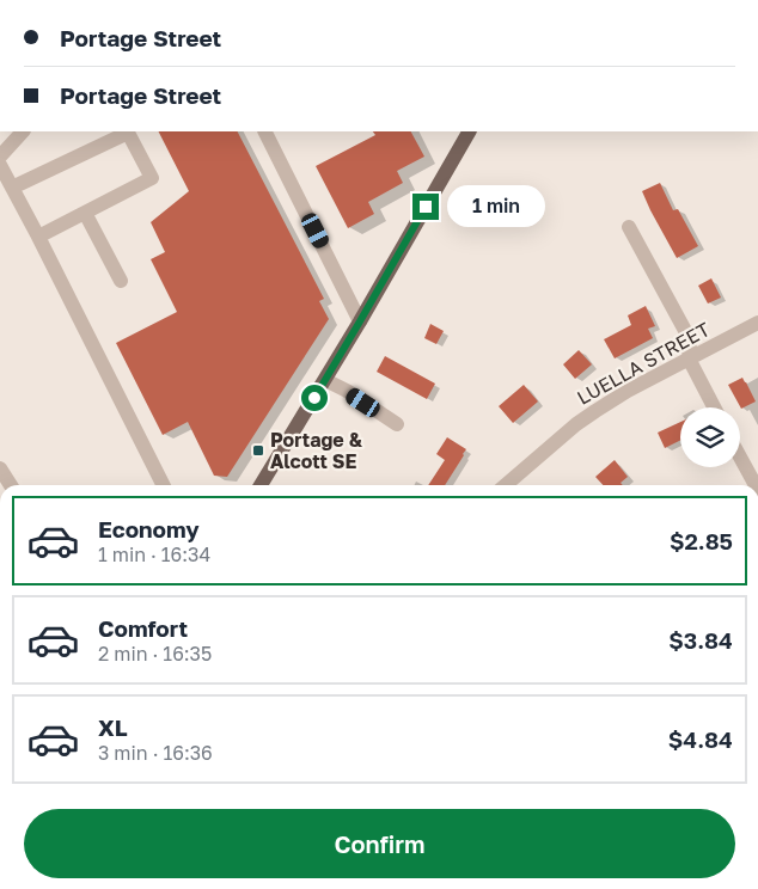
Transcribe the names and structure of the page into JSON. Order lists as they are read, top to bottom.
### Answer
{
  "streets": {
    "street": ["LUELLA STREET"]
  },
  "places": {
    "transit": ["Portage & Alcott SE"]
  },
  "page": {
    "banner": ["Portage Street", "Portage Street"],
    "bubble": "1 min",
    "list": [
      {
        "name": "Economy",
        "note": "1 min · 16:34",
        "value": "$2.85"
      },
      {
        "name": "Comfort",
        "note": "2 min · 16:35",
        "value": "$3.84"
      },
      {
        "name": "XL",
        "note": "3 min · 16:36",
        "value": "$4.84"
      }
    ],
    "buttons": "Confirm"
  }
}
